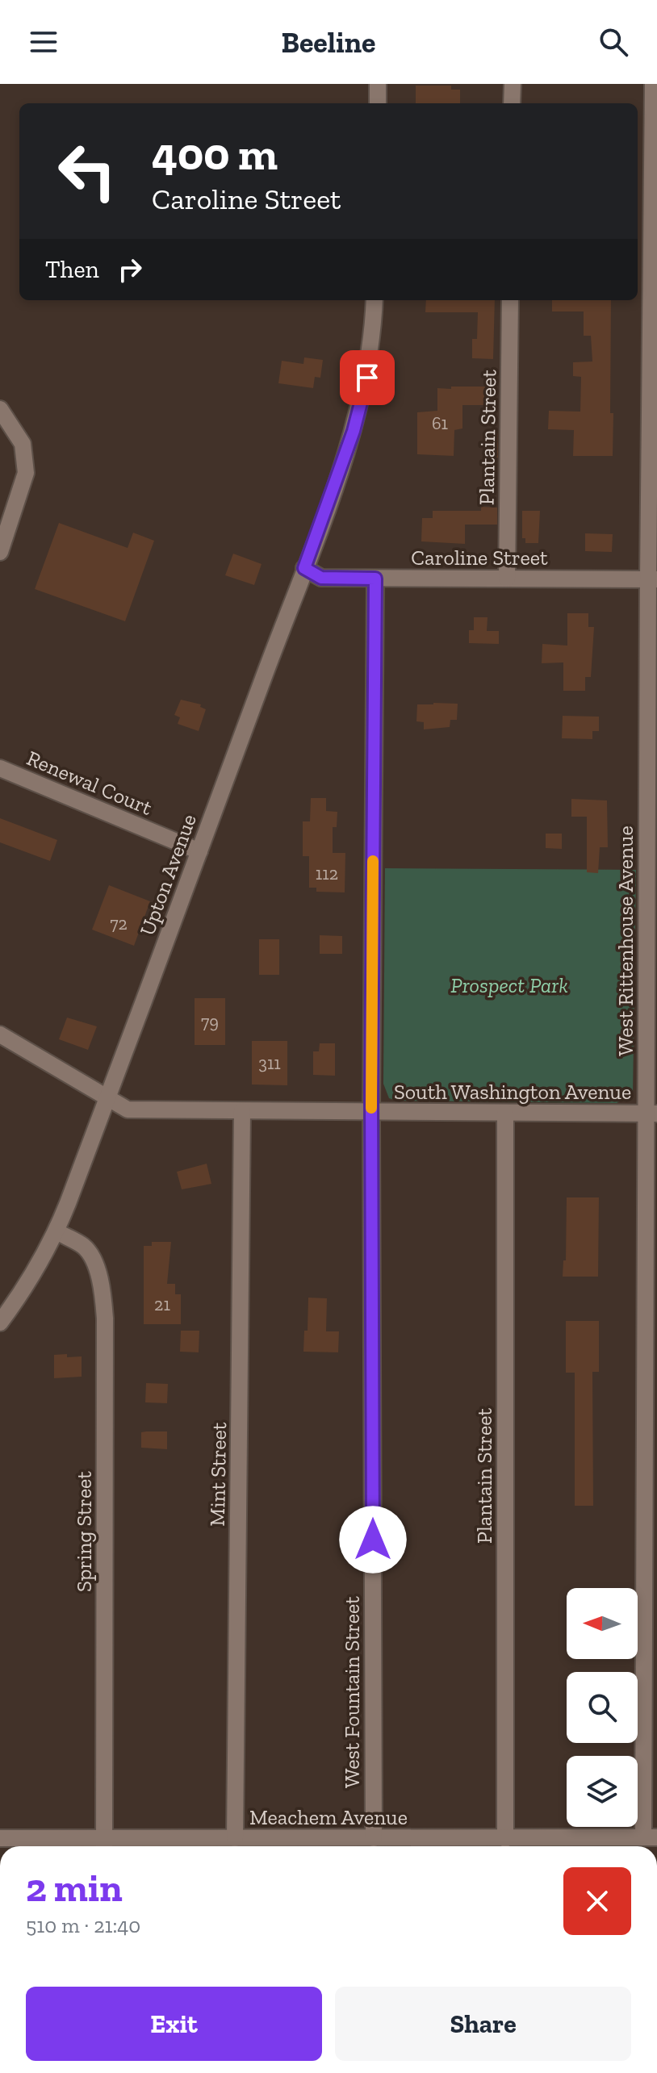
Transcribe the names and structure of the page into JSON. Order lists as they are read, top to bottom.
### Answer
{
  "streets": {
    "street": [
      "Plantain Street",
      "Caroline Street",
      "Renewal Court",
      "Upton Avenue",
      "West Rittenhouse Avenue",
      "South Washington Avenue",
      "Mint Street",
      "Spring Street",
      "West Fountain Street",
      "Meachem Avenue"
    ]
  },
  "crossings": [
    ["Plantain Street", "Caroline Street"],
    ["Plantain Street", "South Washington Avenue"],
    ["Plantain Street", "Meachem Avenue"],
    ["Caroline Street", "Upton Avenue"],
    ["Caroline Street", "West Rittenhouse Avenue"],
    ["Caroline Street", "West Fountain Street"],
    ["Renewal Court", "Upton Avenue"],
    ["Upton Avenue", "South Washington Avenue"],
    ["Upton Avenue", "Spring Street"],
    ["West Rittenhouse Avenue", "South Washington Avenue"],
    ["West Rittenhouse Avenue", "Meachem Avenue"],
    ["South Washington Avenue", "Mint Street"],
    ["South Washington Avenue", "West Fountain Street"],
    ["Mint Street", "Meachem Avenue"],
    ["Spring Street", "Meachem Avenue"],
    ["West Fountain Street", "Meachem Avenue"]
  ],
  "parks": ["Prospect Park"],
  "house_numbers": [
    "61",
    "112",
    "72",
    "79",
    "311",
    "21"
  ],
  "north": "left",
  "page": {
    "header": "Beeline",
    "turn": ["400 m", "Caroline Street"],
    "then": "Then",
    "heading": ["2 min", "510 m · 21:40"],
    "buttons": ["Exit", "Share"]
  }
}
